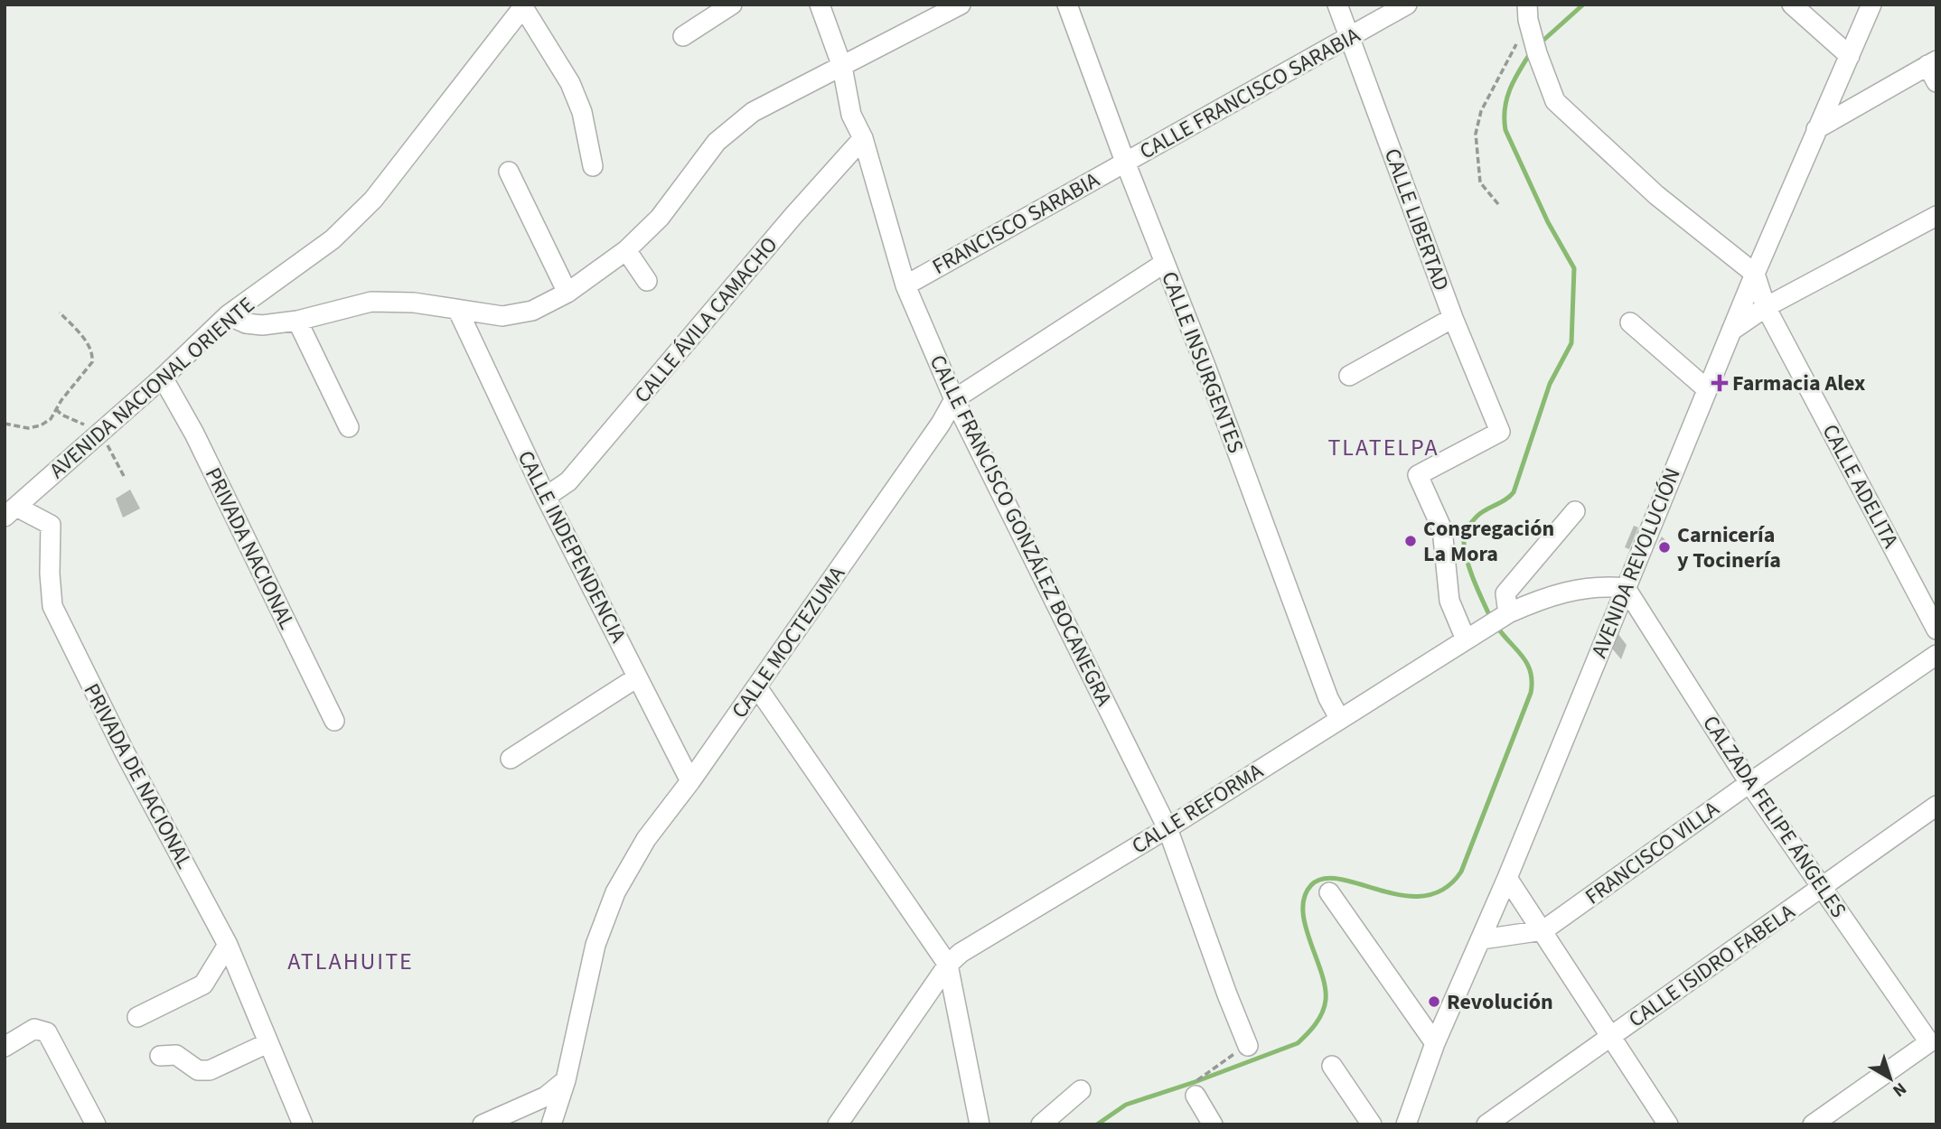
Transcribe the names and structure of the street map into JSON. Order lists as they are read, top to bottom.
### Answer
{
  "streets": {
    "street": [
      "CALLE FRANCISCO SARABIA",
      "CALLE LIBERTAD",
      "FRANCISCO SARABIA",
      "CALLE ÁVILA CAMACHO",
      "CALLE INSURGENTES",
      "AVENIDA NACIONAL ORIENTE",
      "CALLE ADELITA",
      "CALLE FRANCISCO GONZÁLEZ BOCANEGRA",
      "CALLE INDEPENDENCIA",
      "PRIVADA NACIONAL",
      "AVENIDA REVOLUCIÓN",
      "CALLE MOCTEZUMA",
      "PRIVADA DE NACIONAL",
      "CALLE REFORMA",
      "CALZADA FELIPE ÁNGELES",
      "FRANCISCO VILLA",
      "CALLE ISIDRO FABELA"
    ]
  },
  "crossings": [
    ["CALLE FRANCISCO SARABIA", "CALLE LIBERTAD"],
    ["CALLE FRANCISCO SARABIA", "FRANCISCO SARABIA"],
    ["CALLE FRANCISCO SARABIA", "CALLE INSURGENTES"],
    ["CALLE LIBERTAD", "CALLE REFORMA"],
    ["FRANCISCO SARABIA", "CALLE INSURGENTES"],
    ["FRANCISCO SARABIA", "CALLE FRANCISCO GONZÁLEZ BOCANEGRA"],
    ["CALLE ÁVILA CAMACHO", "CALLE FRANCISCO GONZÁLEZ BOCANEGRA"],
    ["CALLE ÁVILA CAMACHO", "CALLE INDEPENDENCIA"],
    ["CALLE INSURGENTES", "CALLE MOCTEZUMA"],
    ["CALLE INSURGENTES", "CALLE REFORMA"],
    ["AVENIDA NACIONAL ORIENTE", "PRIVADA NACIONAL"],
    ["AVENIDA NACIONAL ORIENTE", "PRIVADA DE NACIONAL"],
    ["CALLE ADELITA", "AVENIDA REVOLUCIÓN"],
    ["CALLE FRANCISCO GONZÁLEZ BOCANEGRA", "CALLE MOCTEZUMA"],
    ["CALLE FRANCISCO GONZÁLEZ BOCANEGRA", "CALLE REFORMA"],
    ["CALLE INDEPENDENCIA", "CALLE MOCTEZUMA"],
    ["AVENIDA REVOLUCIÓN", "CALLE REFORMA"],
    ["AVENIDA REVOLUCIÓN", "CALZADA FELIPE ÁNGELES"],
    ["AVENIDA REVOLUCIÓN", "FRANCISCO VILLA"],
    ["CALLE REFORMA", "CALZADA FELIPE ÁNGELES"],
    ["CALZADA FELIPE ÁNGELES", "FRANCISCO VILLA"],
    ["CALZADA FELIPE ÁNGELES", "CALLE ISIDRO FABELA"]
  ],
  "districts": ["TLATELPA", "ATLAHUITE"],
  "places": {
    "health": ["Farmacia Alex"],
    "other": ["Congregación La Mora", "Carnicería y Tocinería", "Revolución"]
  },
  "north": "bottom right"
}
